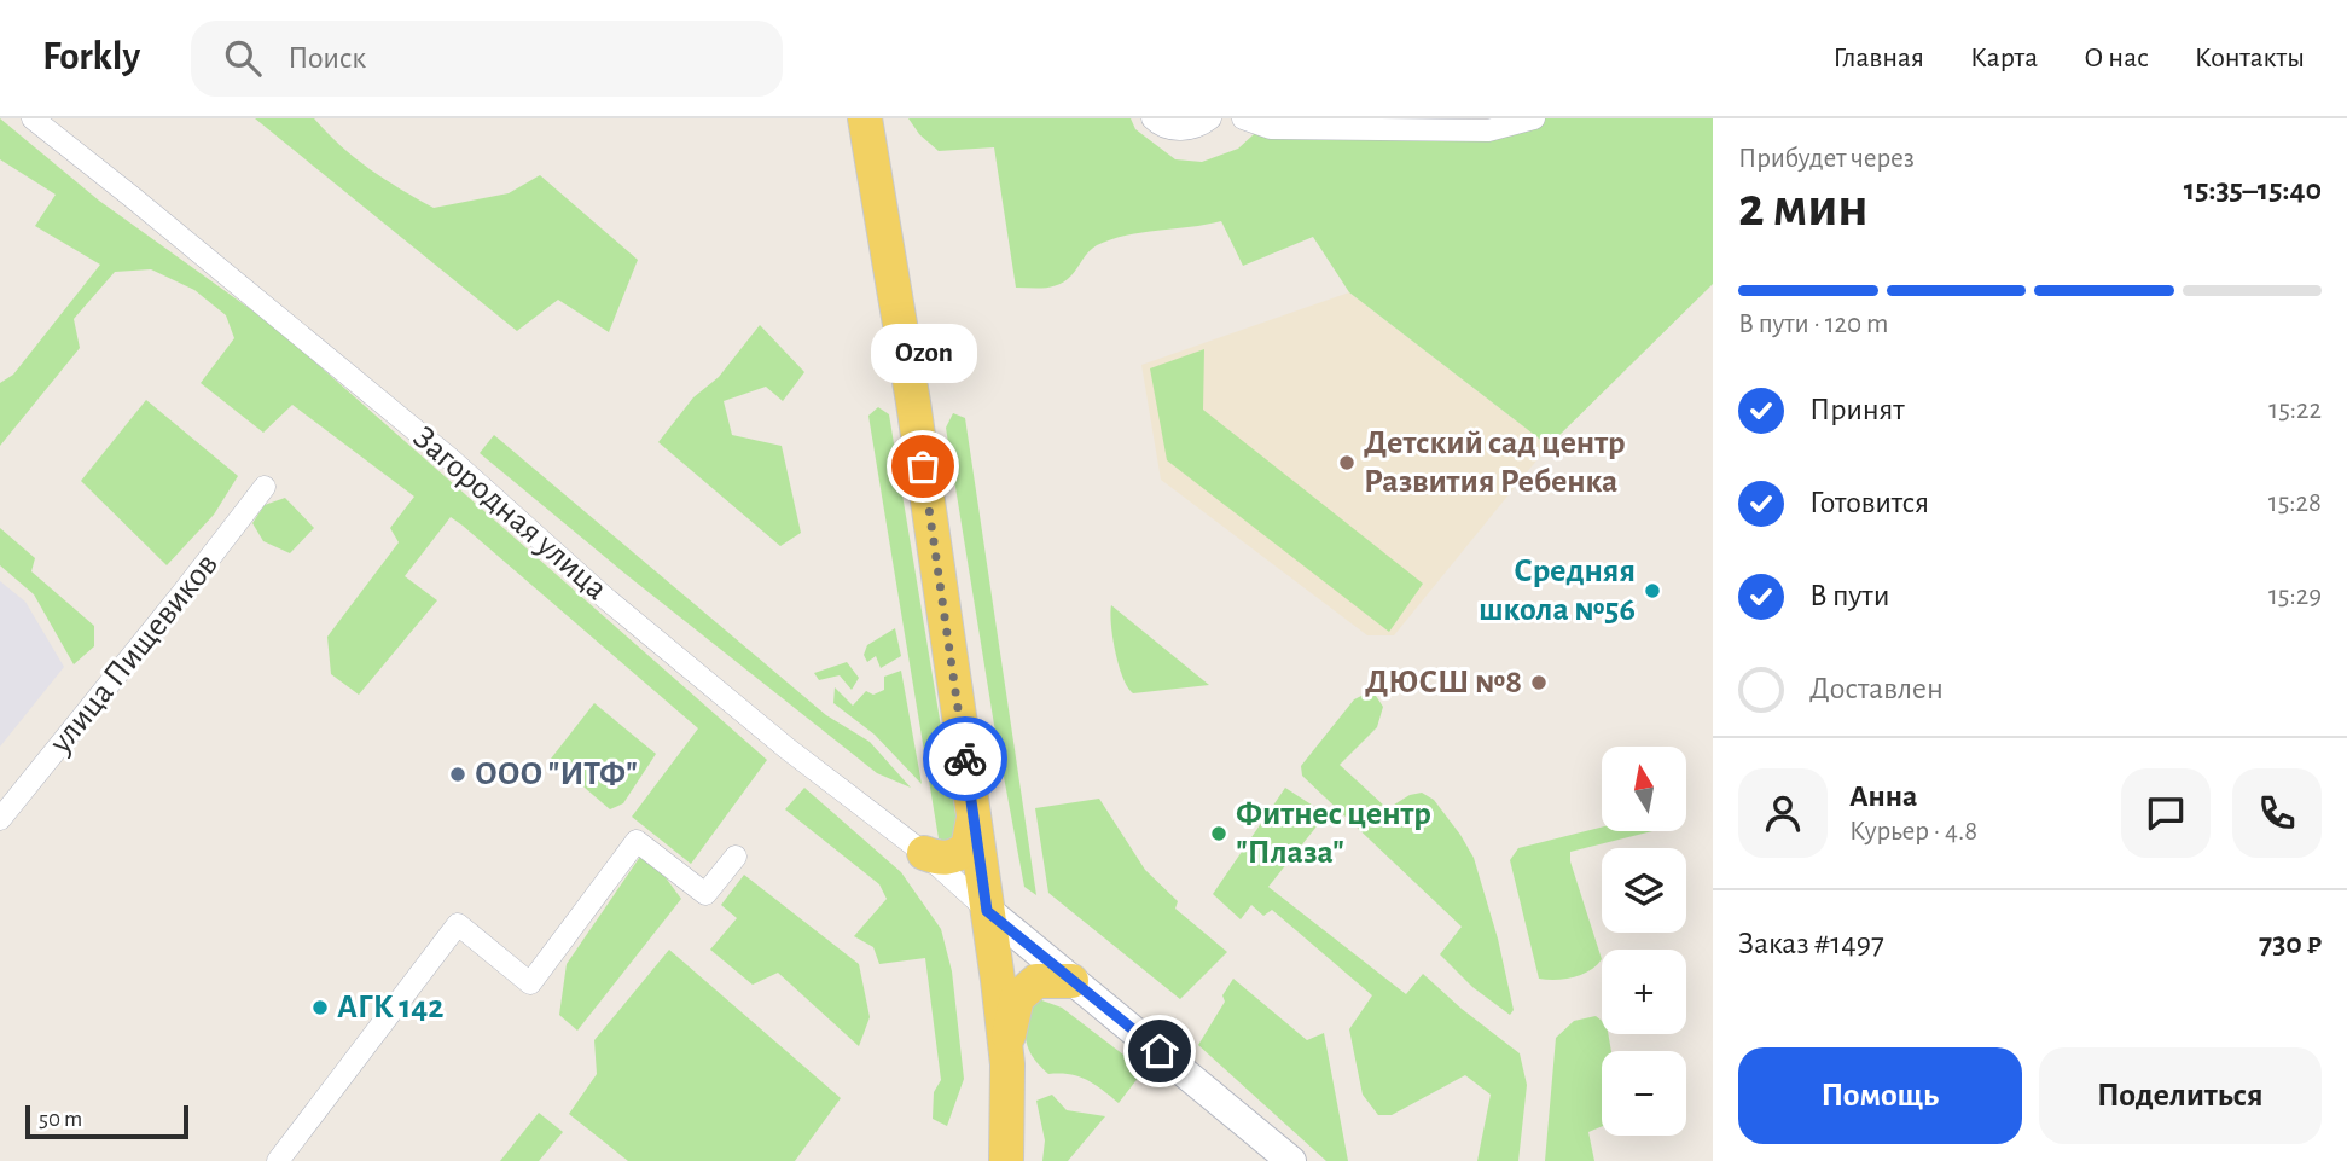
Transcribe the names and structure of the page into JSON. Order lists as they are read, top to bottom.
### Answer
{
  "streets": {
    "street": ["Загородная улица", "улица Пищевиков"]
  },
  "places": [
    "Детский сад центр Развития Ребенка",
    "Ozon",
    "Средняя школа №56",
    "ДЮСШ №8",
    "ООО \"ИТФ\"",
    "Фитнес центр \"Плаза\"",
    "АГК 142"
  ],
  "scale_bar": "50 m",
  "north": "top",
  "page": {
    "header": "Forkly",
    "search": "Поиск",
    "nav": [
      "Главная",
      "Карта",
      "О нас",
      "Контакты"
    ],
    "heading": ["2 мин", "Прибудет через", "15:35–15:40"],
    "panel": [
      "Анна",
      "Курьер · 4.8",
      "Заказ #1497",
      "730 ₽"
    ],
    "bar": "В пути · 120 m",
    "bubble": "Ozon",
    "list": [
      ["Принят", "15:22"],
      ["Готовится", "15:28"],
      ["В пути", "15:29"],
      "Доставлен"
    ],
    "map_buttons": ["+", "−"],
    "buttons": ["Помощь", "Поделиться"],
    "scale": "50 m"
  }
}
